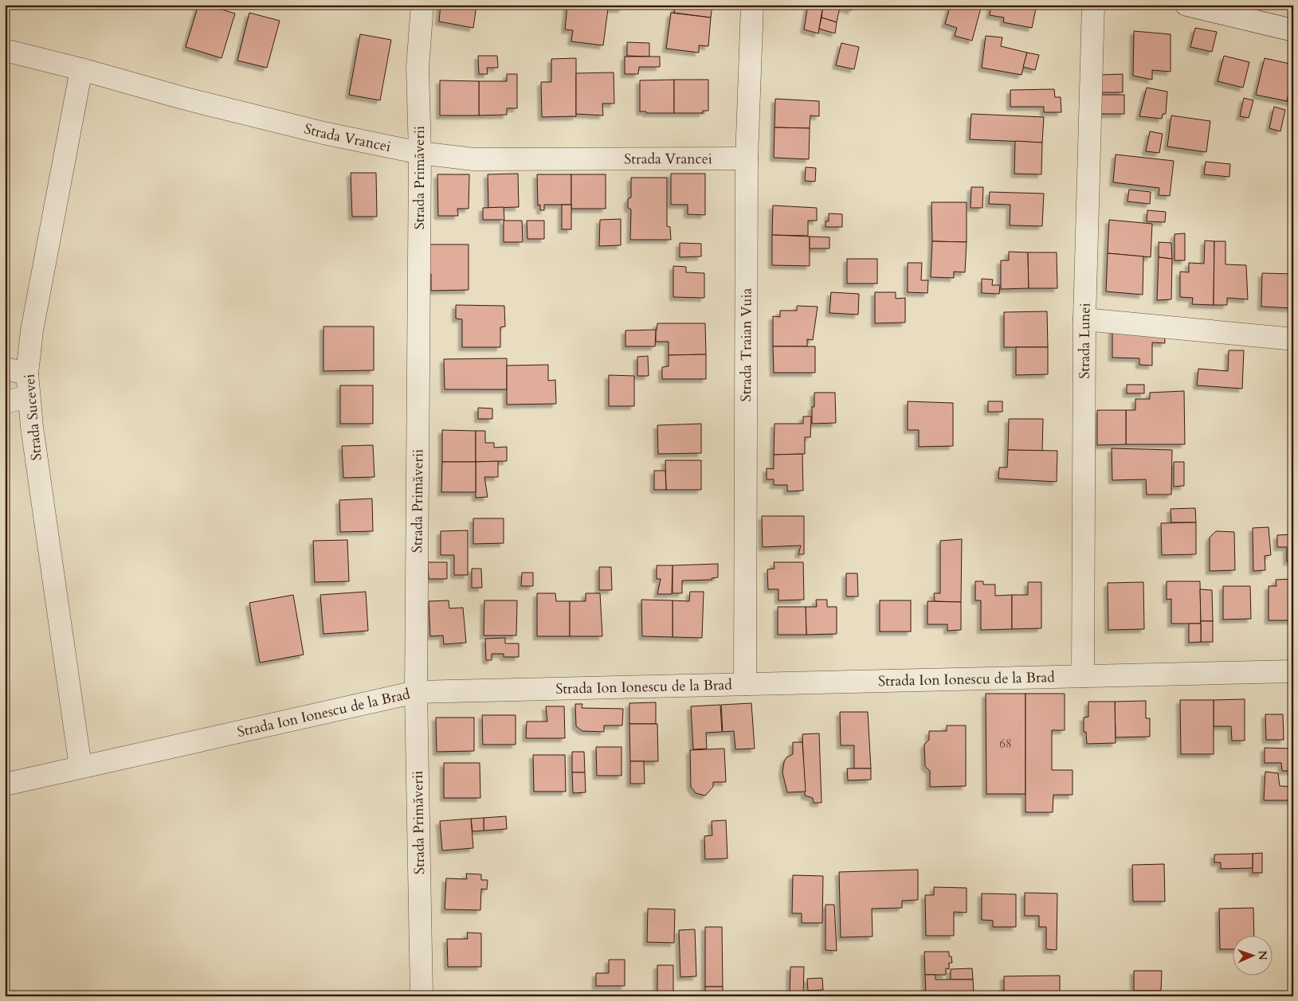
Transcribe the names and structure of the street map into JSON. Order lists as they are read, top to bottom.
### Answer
{
  "streets": {
    "street": [
      "Strada Vrancei",
      "Strada Primăverii",
      "Strada Lunei",
      "Strada Traian Vuia",
      "Strada Sucevei",
      "Strada Ion Ionescu de la Brad"
    ]
  },
  "crossings": [
    ["Strada Vrancei", "Strada Primăverii"],
    ["Strada Vrancei", "Strada Traian Vuia"],
    ["Strada Vrancei", "Strada Sucevei"],
    ["Strada Primăverii", "Strada Ion Ionescu de la Brad"],
    ["Strada Lunei", "Strada Ion Ionescu de la Brad"],
    ["Strada Traian Vuia", "Strada Ion Ionescu de la Brad"],
    ["Strada Sucevei", "Strada Ion Ionescu de la Brad"]
  ],
  "house_numbers": ["68"],
  "north": "right"
}
